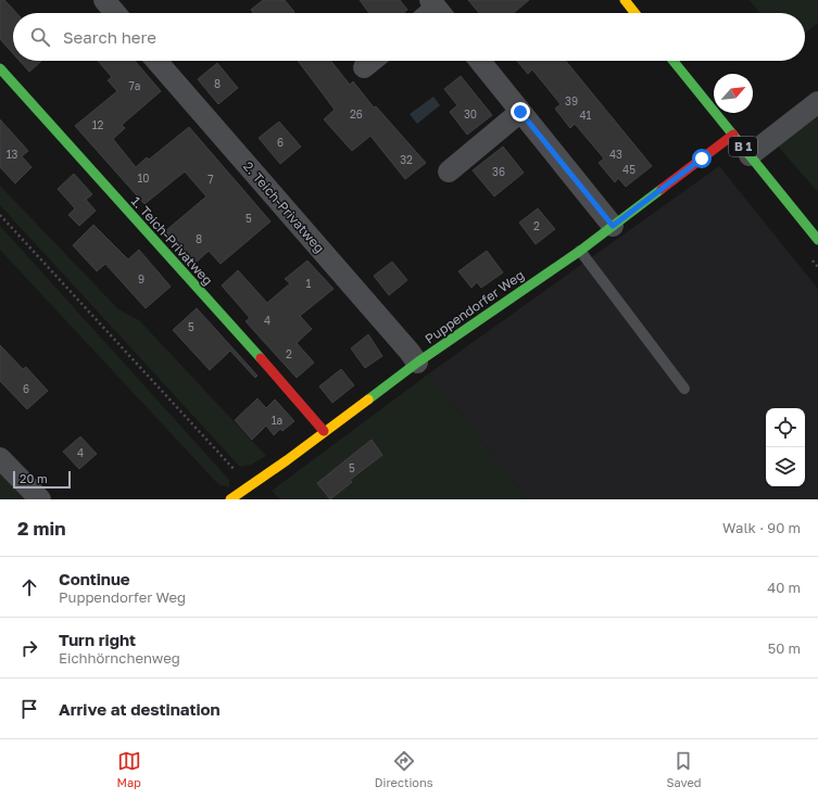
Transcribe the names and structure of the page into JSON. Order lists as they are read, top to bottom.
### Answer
{
  "streets": {
    "street": [
      "B 1",
      "2. Teich-Privatweg",
      "1. Teich-Privatweg",
      "Puppendorfer Weg"
    ]
  },
  "crossings": [
    ["B 1", "Puppendorfer Weg"],
    ["2. Teich-Privatweg", "Puppendorfer Weg"],
    ["1. Teich-Privatweg", "Puppendorfer Weg"]
  ],
  "house_numbers": [
    "8",
    "7a",
    "39",
    "26",
    "30",
    "41",
    "12",
    "6",
    "13",
    "43",
    "32",
    "45",
    "36",
    "10",
    "7",
    "5",
    "2",
    "8",
    "9",
    "1",
    "4",
    "5",
    "2",
    "6",
    "1a",
    "4",
    "5"
  ],
  "scale_bar": "20 m",
  "north": "top right",
  "page": {
    "search": "Search here",
    "scale": "20 m",
    "heading": ["2 min", "Walk · 90 m"],
    "list": [
      ["Continue", "Puppendorfer Weg", "40 m"],
      ["Turn right", "Eichhörnchenweg", "50 m"],
      "Arrive at destination"
    ],
    "nav": ["Map", "Directions", "Saved"]
  }
}
